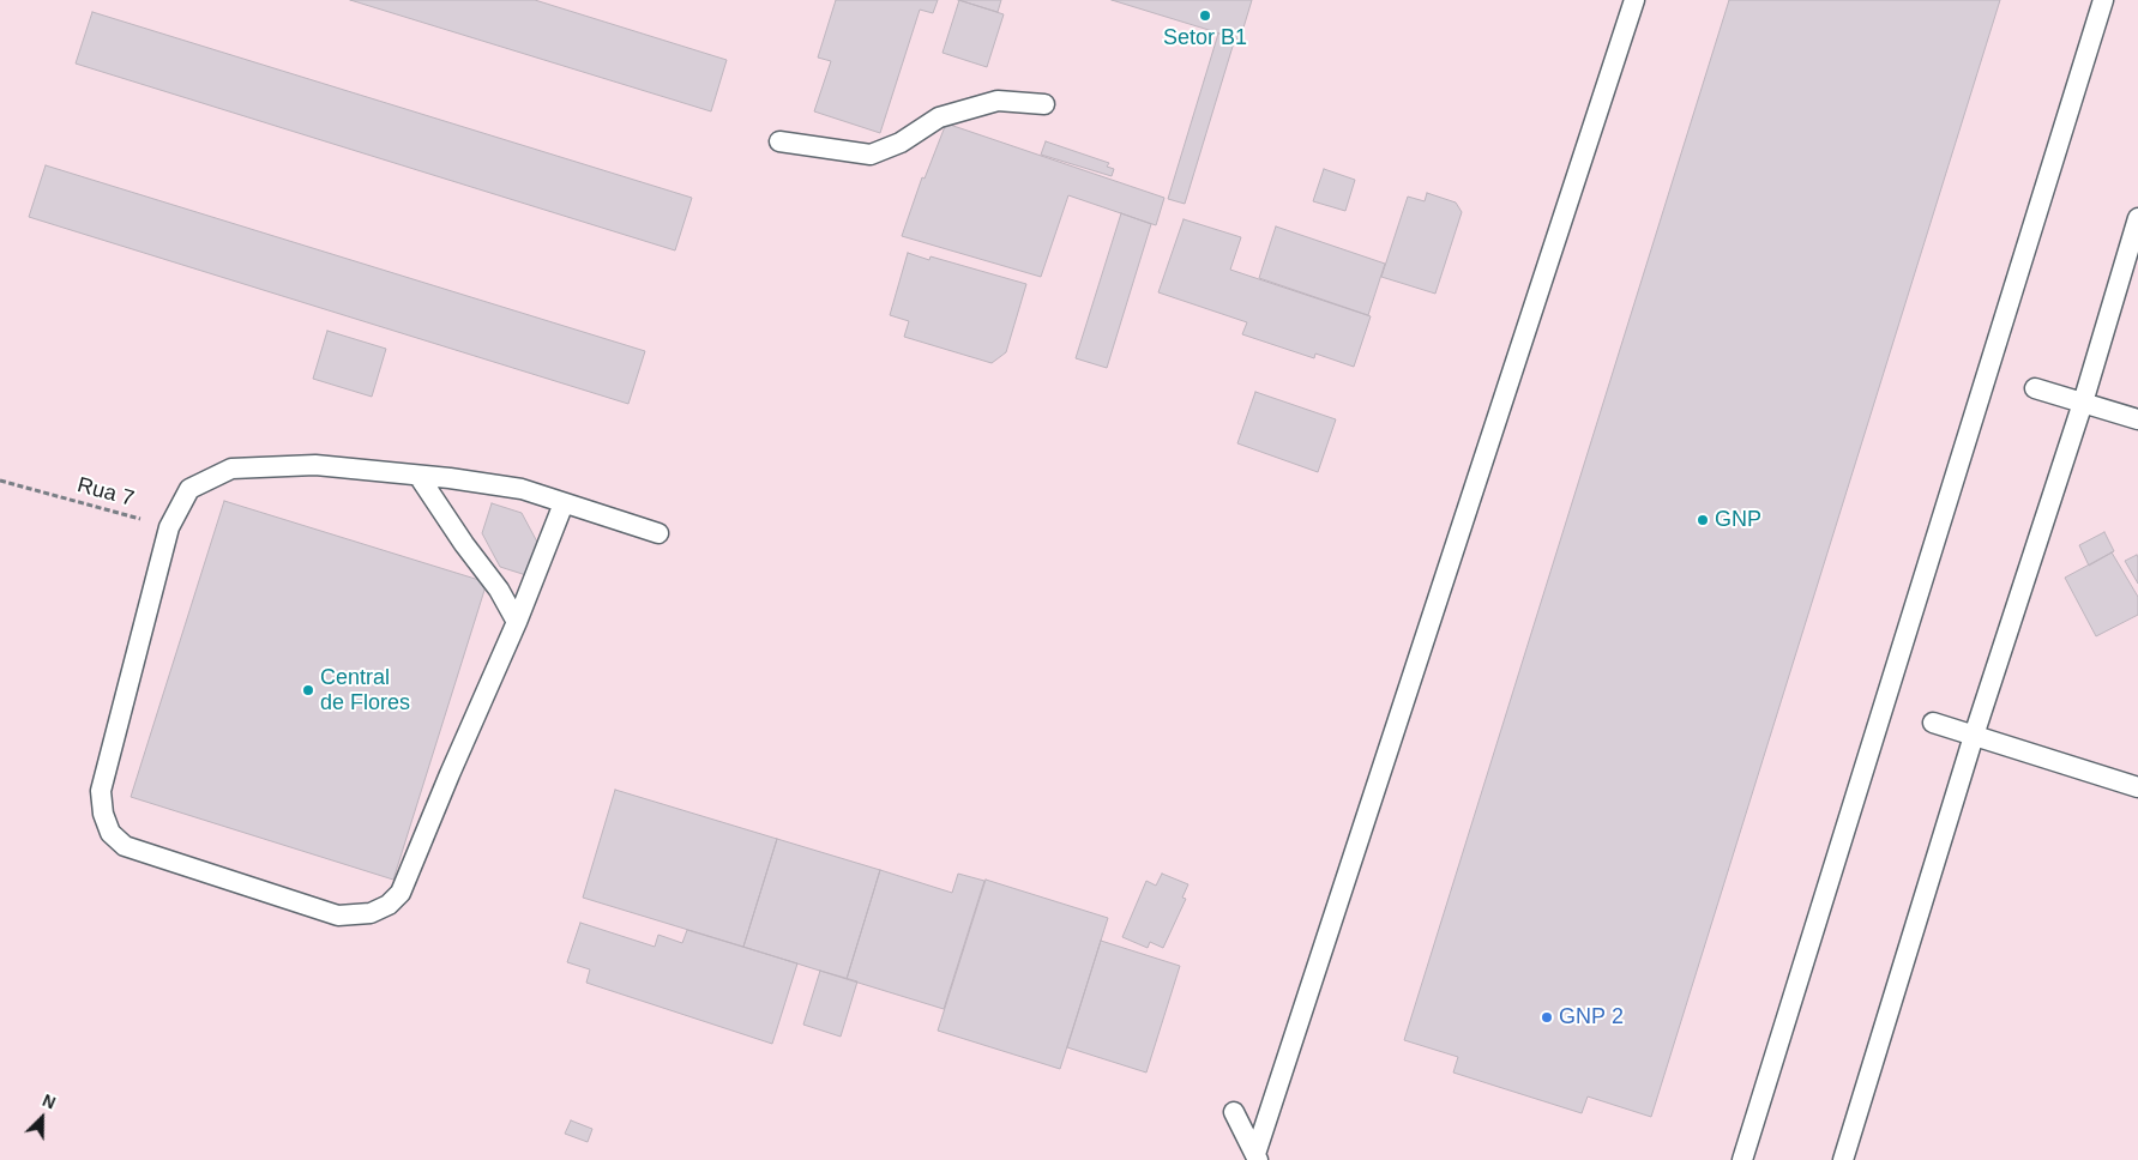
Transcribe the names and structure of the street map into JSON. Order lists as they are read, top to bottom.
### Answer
{
  "streets": {
    "path": ["Rua 7"]
  },
  "places": [
    "Setor B1",
    "GNP",
    "Central de Flores",
    "GNP 2"
  ],
  "north": "top right"
}
